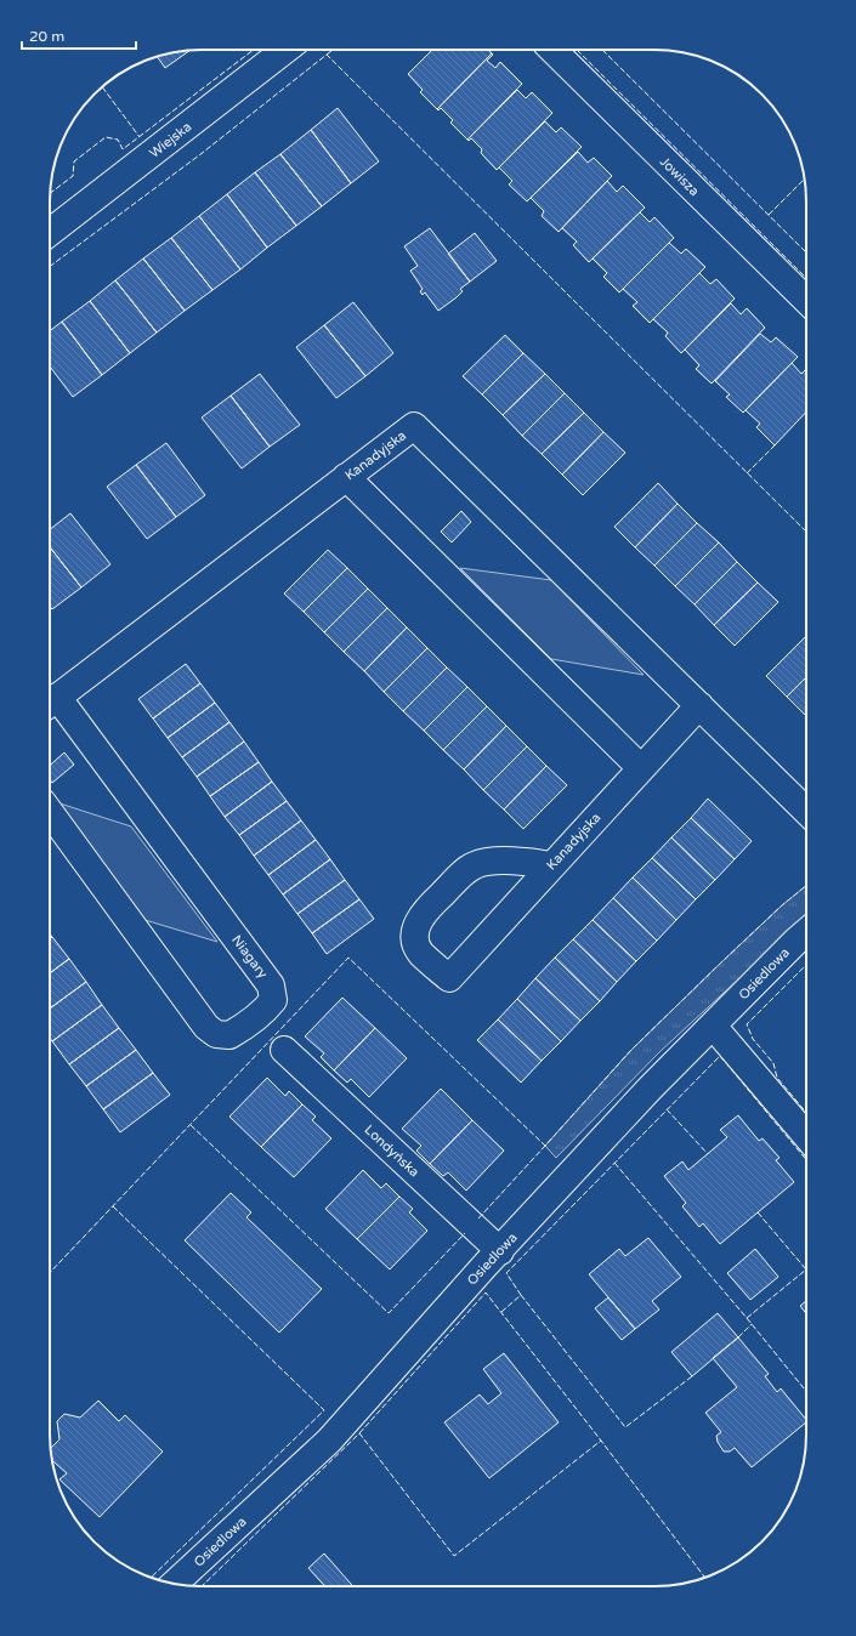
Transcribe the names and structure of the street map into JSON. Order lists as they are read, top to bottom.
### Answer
{
  "streets": {
    "street": [
      "Wiejska",
      "Jowisza",
      "Kanadyjska",
      "Niagary",
      "Osiedlowa",
      "Londyńska"
    ]
  },
  "crossings": [
    ["Kanadyjska", "Niagary"],
    ["Osiedlowa", "Londyńska"]
  ],
  "scale_bar": "20 m"
}
